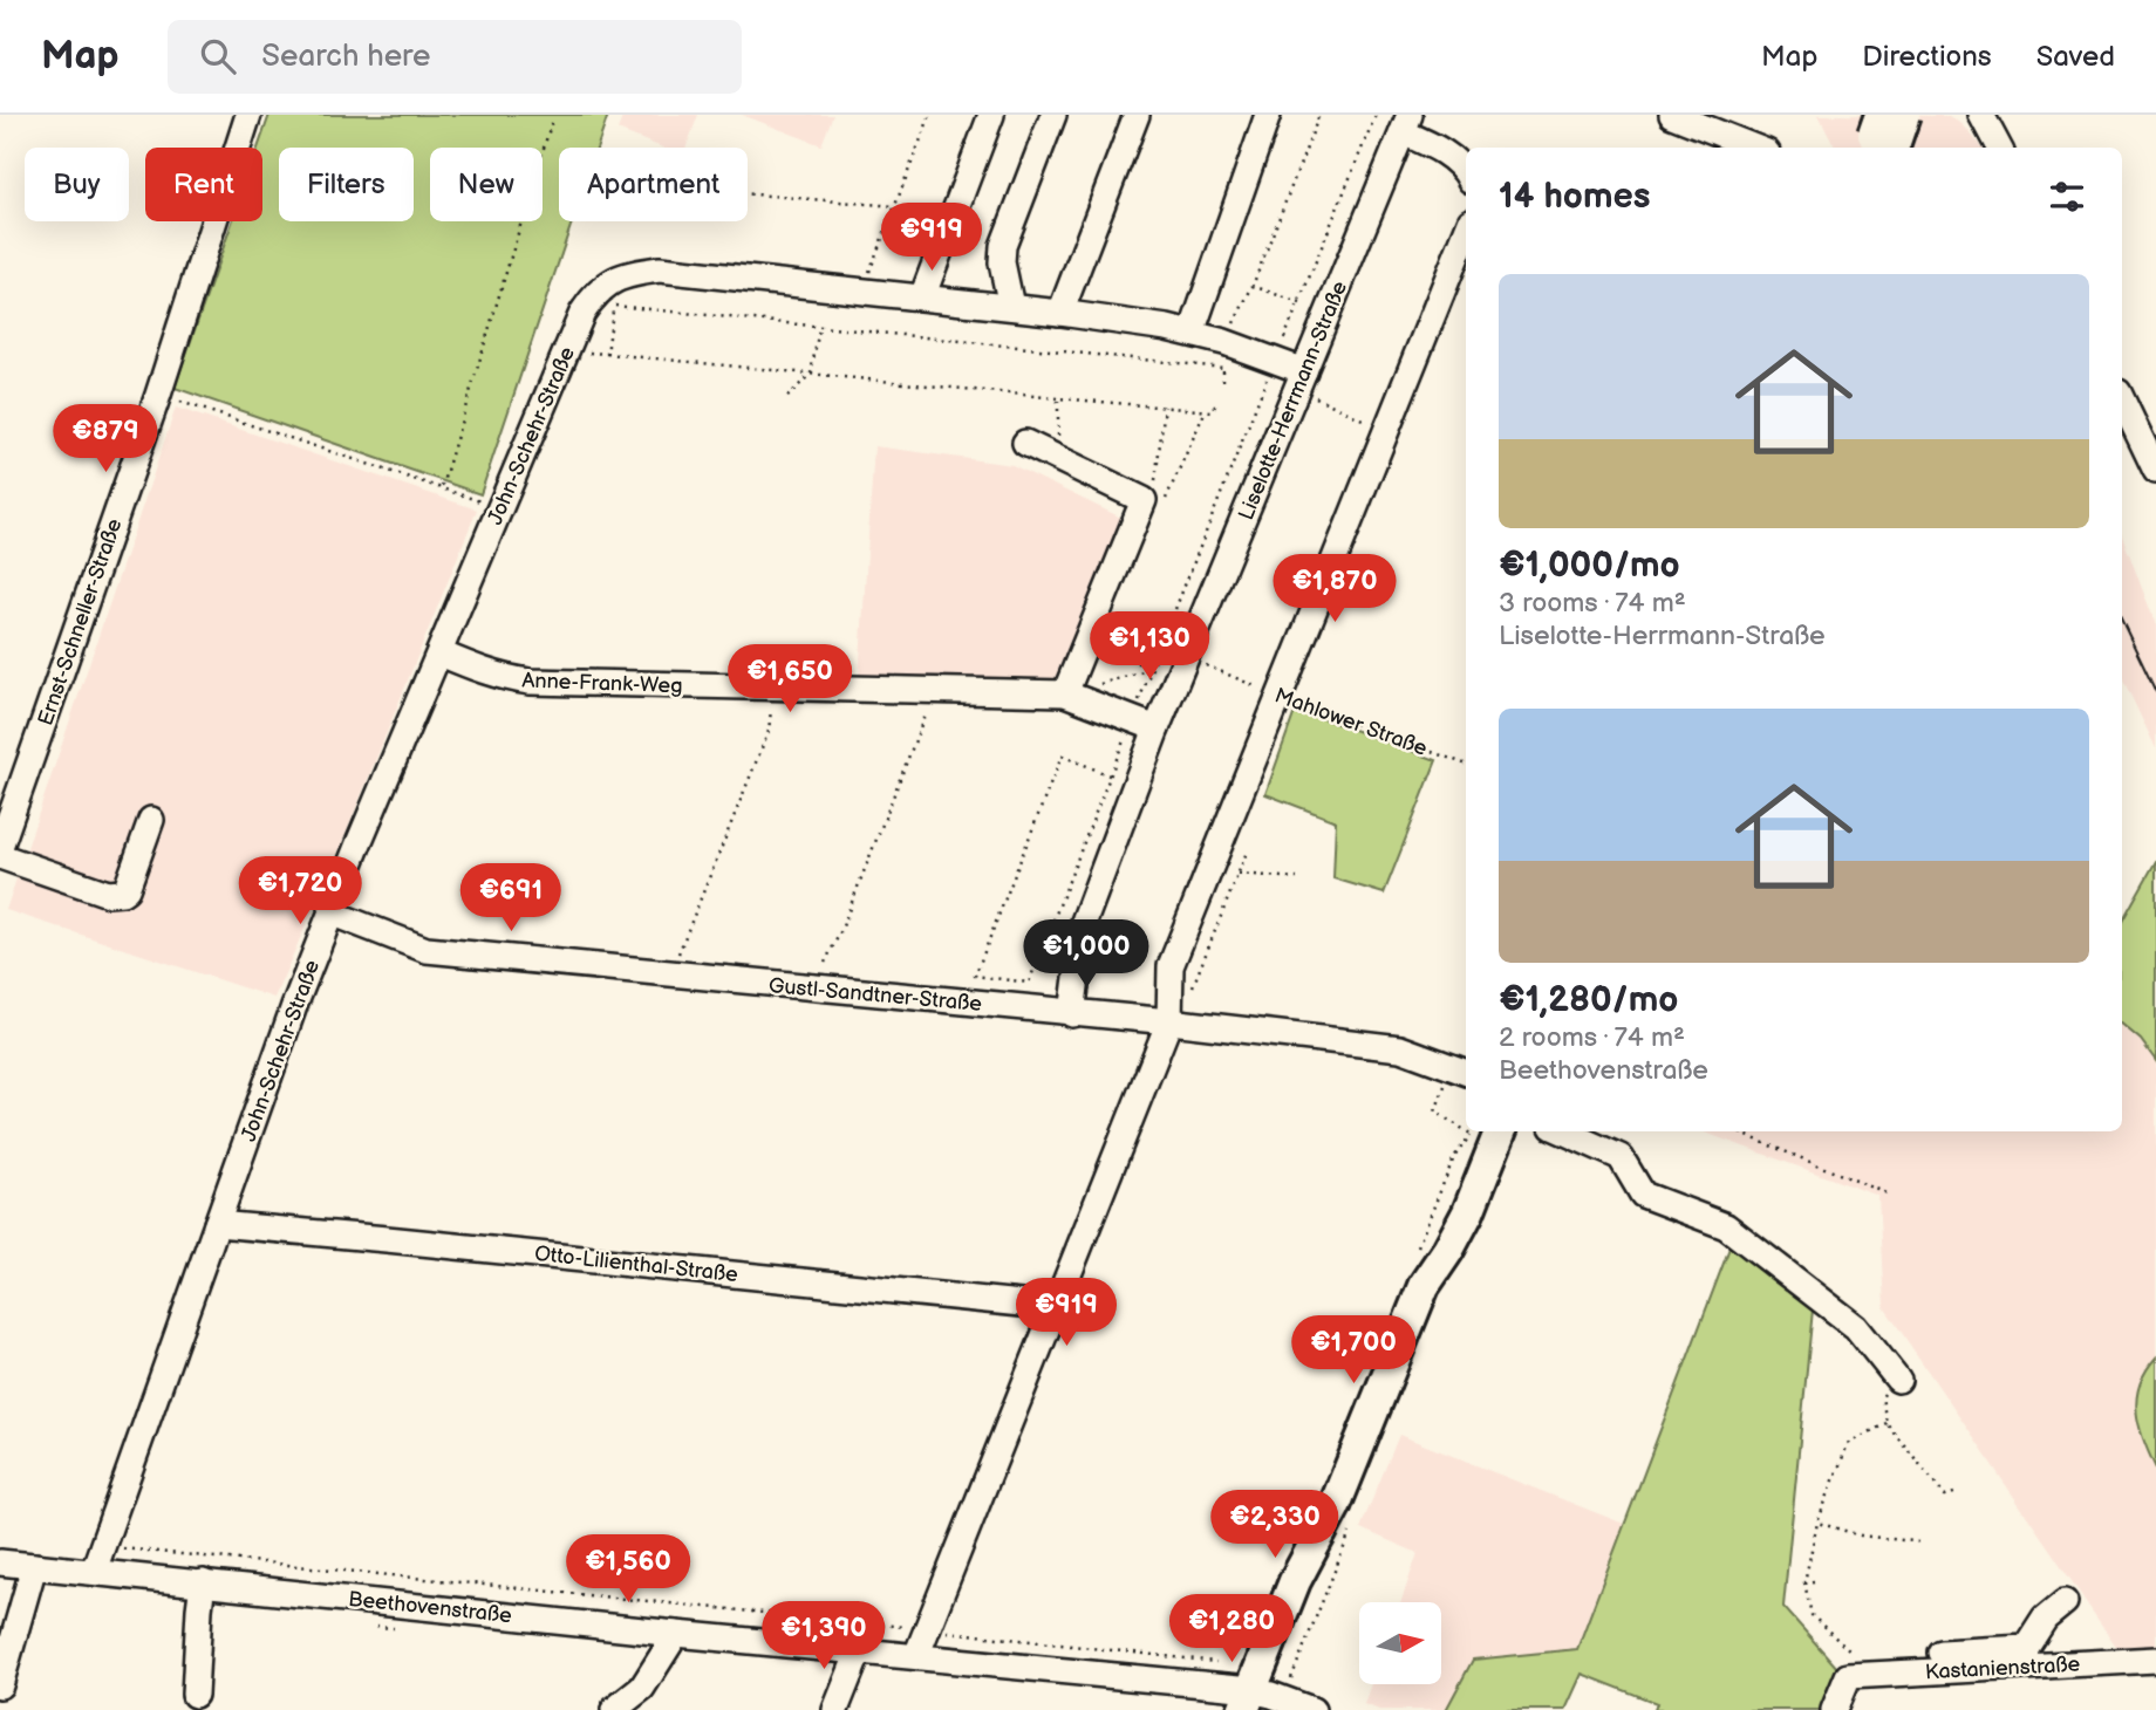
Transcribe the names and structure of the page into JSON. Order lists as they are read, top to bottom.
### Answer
{
  "streets": {
    "street": [
      "Liselotte-Herrmann-Straße",
      "John-Schehr-Straße",
      "Ernst-Schneller-Straße",
      "Anne-Frank-Weg",
      "Gustl-Sandtner-Straße",
      "Otto-Lilienthal-Straße",
      "Beethovenstraße",
      "Kastanienstraße"
    ],
    "path": ["Mahlower Straße"]
  },
  "crossings": [
    ["Liselotte-Herrmann-Straße", "John-Schehr-Straße"],
    ["Liselotte-Herrmann-Straße", "Anne-Frank-Weg"],
    ["Liselotte-Herrmann-Straße", "Mahlower Straße"],
    ["Liselotte-Herrmann-Straße", "Gustl-Sandtner-Straße"],
    ["John-Schehr-Straße", "Anne-Frank-Weg"],
    ["John-Schehr-Straße", "Gustl-Sandtner-Straße"],
    ["John-Schehr-Straße", "Otto-Lilienthal-Straße"],
    ["John-Schehr-Straße", "Beethovenstraße"]
  ],
  "north": "right",
  "page": {
    "header": "Map",
    "search": "Search here",
    "nav": ["Map", "Directions", "Saved"],
    "chip": [
      "Buy",
      "Rent",
      "Filters",
      "New",
      "Apartment"
    ],
    "heading": "14 homes",
    "price": [
      "€919",
      "€879",
      "€1,870",
      "€1,130",
      "€1,650",
      "€1,720",
      "€691",
      "€1,000",
      "€919",
      "€1,700",
      "€2,330",
      "€1,560",
      "€1,280",
      "€1,390"
    ],
    "list": [
      {
        "name": "€1,000/mo",
        "note": "3 rooms · 74 m² · Liselotte-Herrmann-Straße"
      },
      {
        "name": "€1,280/mo",
        "note": "2 rooms · 74 m² · Beethovenstraße"
      }
    ]
  }
}
